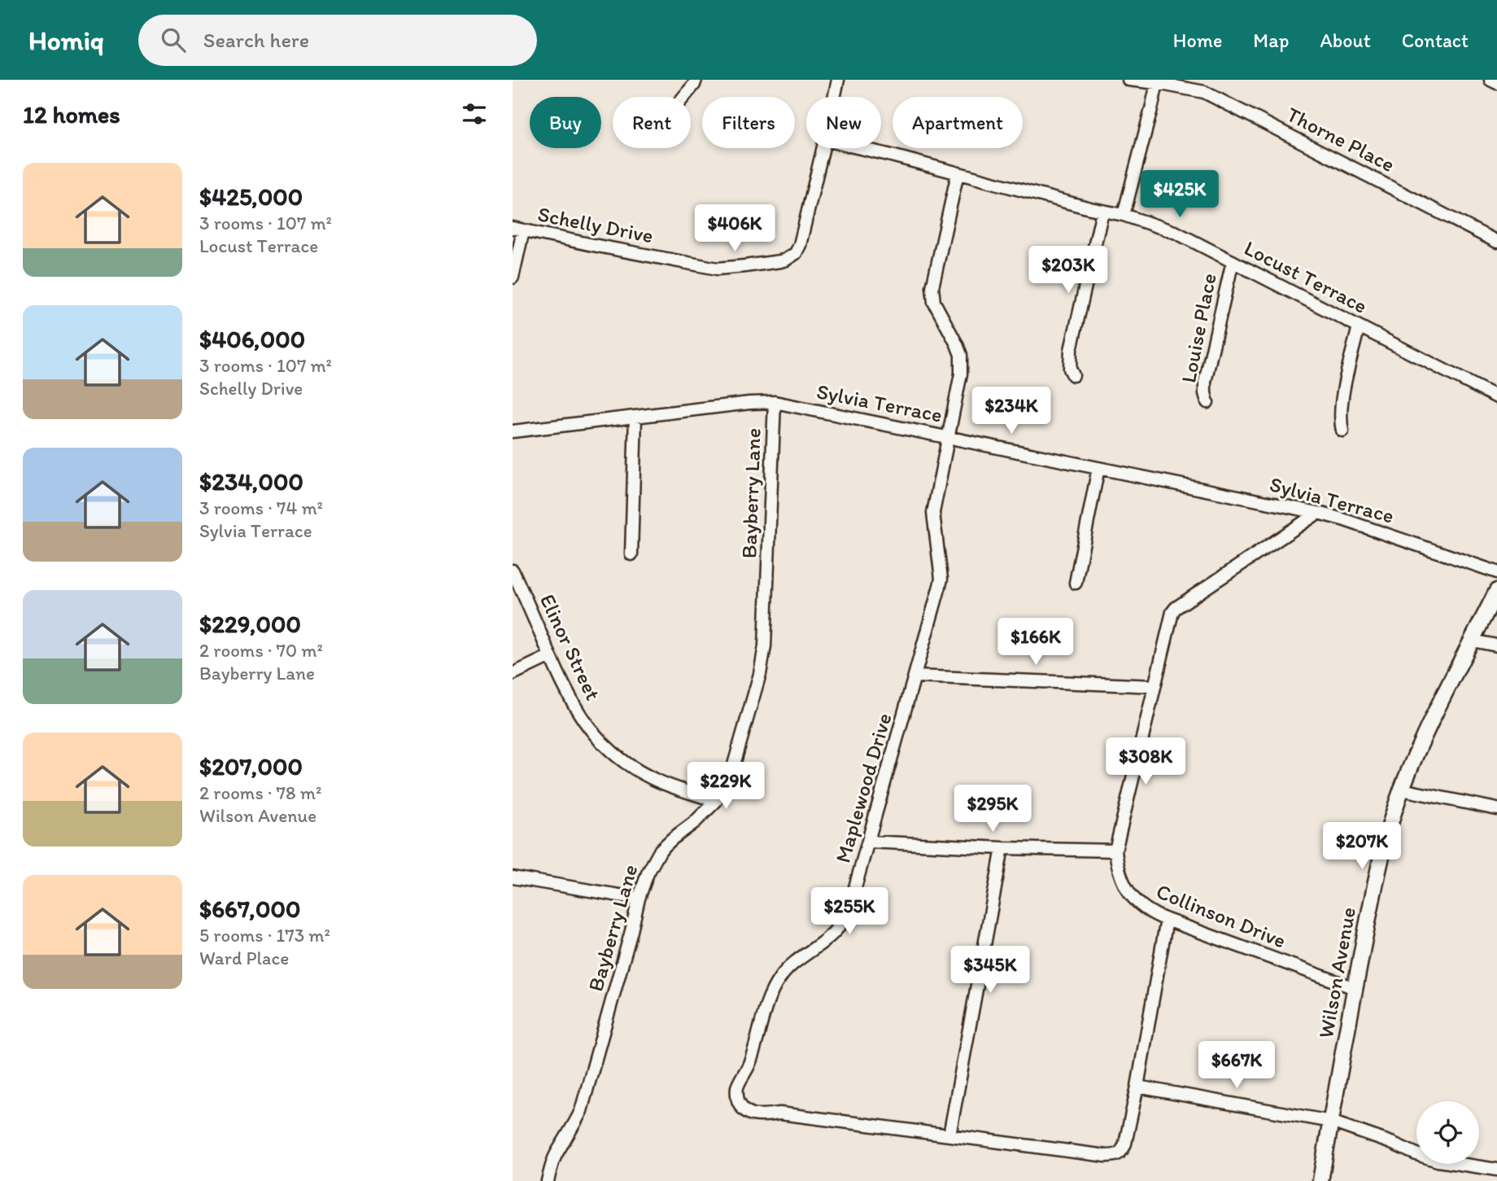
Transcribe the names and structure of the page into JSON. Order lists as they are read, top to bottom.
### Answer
{
  "streets": {
    "street": [
      "Thorne Place",
      "Schelly Drive",
      "Locust Terrace",
      "Louise Place",
      "Sylvia Terrace",
      "Bayberry Lane",
      "Elinor Street",
      "Maplewood Drive",
      "Collinson Drive",
      "Wilson Avenue"
    ]
  },
  "crossings": [
    ["Locust Terrace", "Louise Place"],
    ["Locust Terrace", "Maplewood Drive"],
    ["Sylvia Terrace", "Bayberry Lane"],
    ["Sylvia Terrace", "Maplewood Drive"],
    ["Sylvia Terrace", "Collinson Drive"],
    ["Bayberry Lane", "Elinor Street"],
    ["Maplewood Drive", "Collinson Drive"],
    ["Collinson Drive", "Wilson Avenue"]
  ],
  "page": {
    "header": "Homiq",
    "search": "Search here",
    "nav": [
      "Home",
      "Map",
      "About",
      "Contact"
    ],
    "heading": "12 homes",
    "chip": [
      "Buy",
      "Rent",
      "Filters",
      "New",
      "Apartment"
    ],
    "list": [
      {
        "name": "$425,000",
        "note": "3 rooms · 107 m² · Locust Terrace"
      },
      {
        "name": "$406,000",
        "note": "3 rooms · 107 m² · Schelly Drive"
      },
      {
        "name": "$234,000",
        "note": "3 rooms · 74 m² · Sylvia Terrace"
      },
      {
        "name": "$229,000",
        "note": "2 rooms · 70 m² · Bayberry Lane"
      },
      {
        "name": "$207,000",
        "note": "2 rooms · 78 m² · Wilson Avenue"
      },
      {
        "name": "$667,000",
        "note": "5 rooms · 173 m² · Ward Place"
      }
    ],
    "price": [
      "$425K",
      "$406K",
      "$203K",
      "$234K",
      "$166K",
      "$308K",
      "$229K",
      "$295K",
      "$207K",
      "$255K",
      "$345K",
      "$667K"
    ]
  }
}
